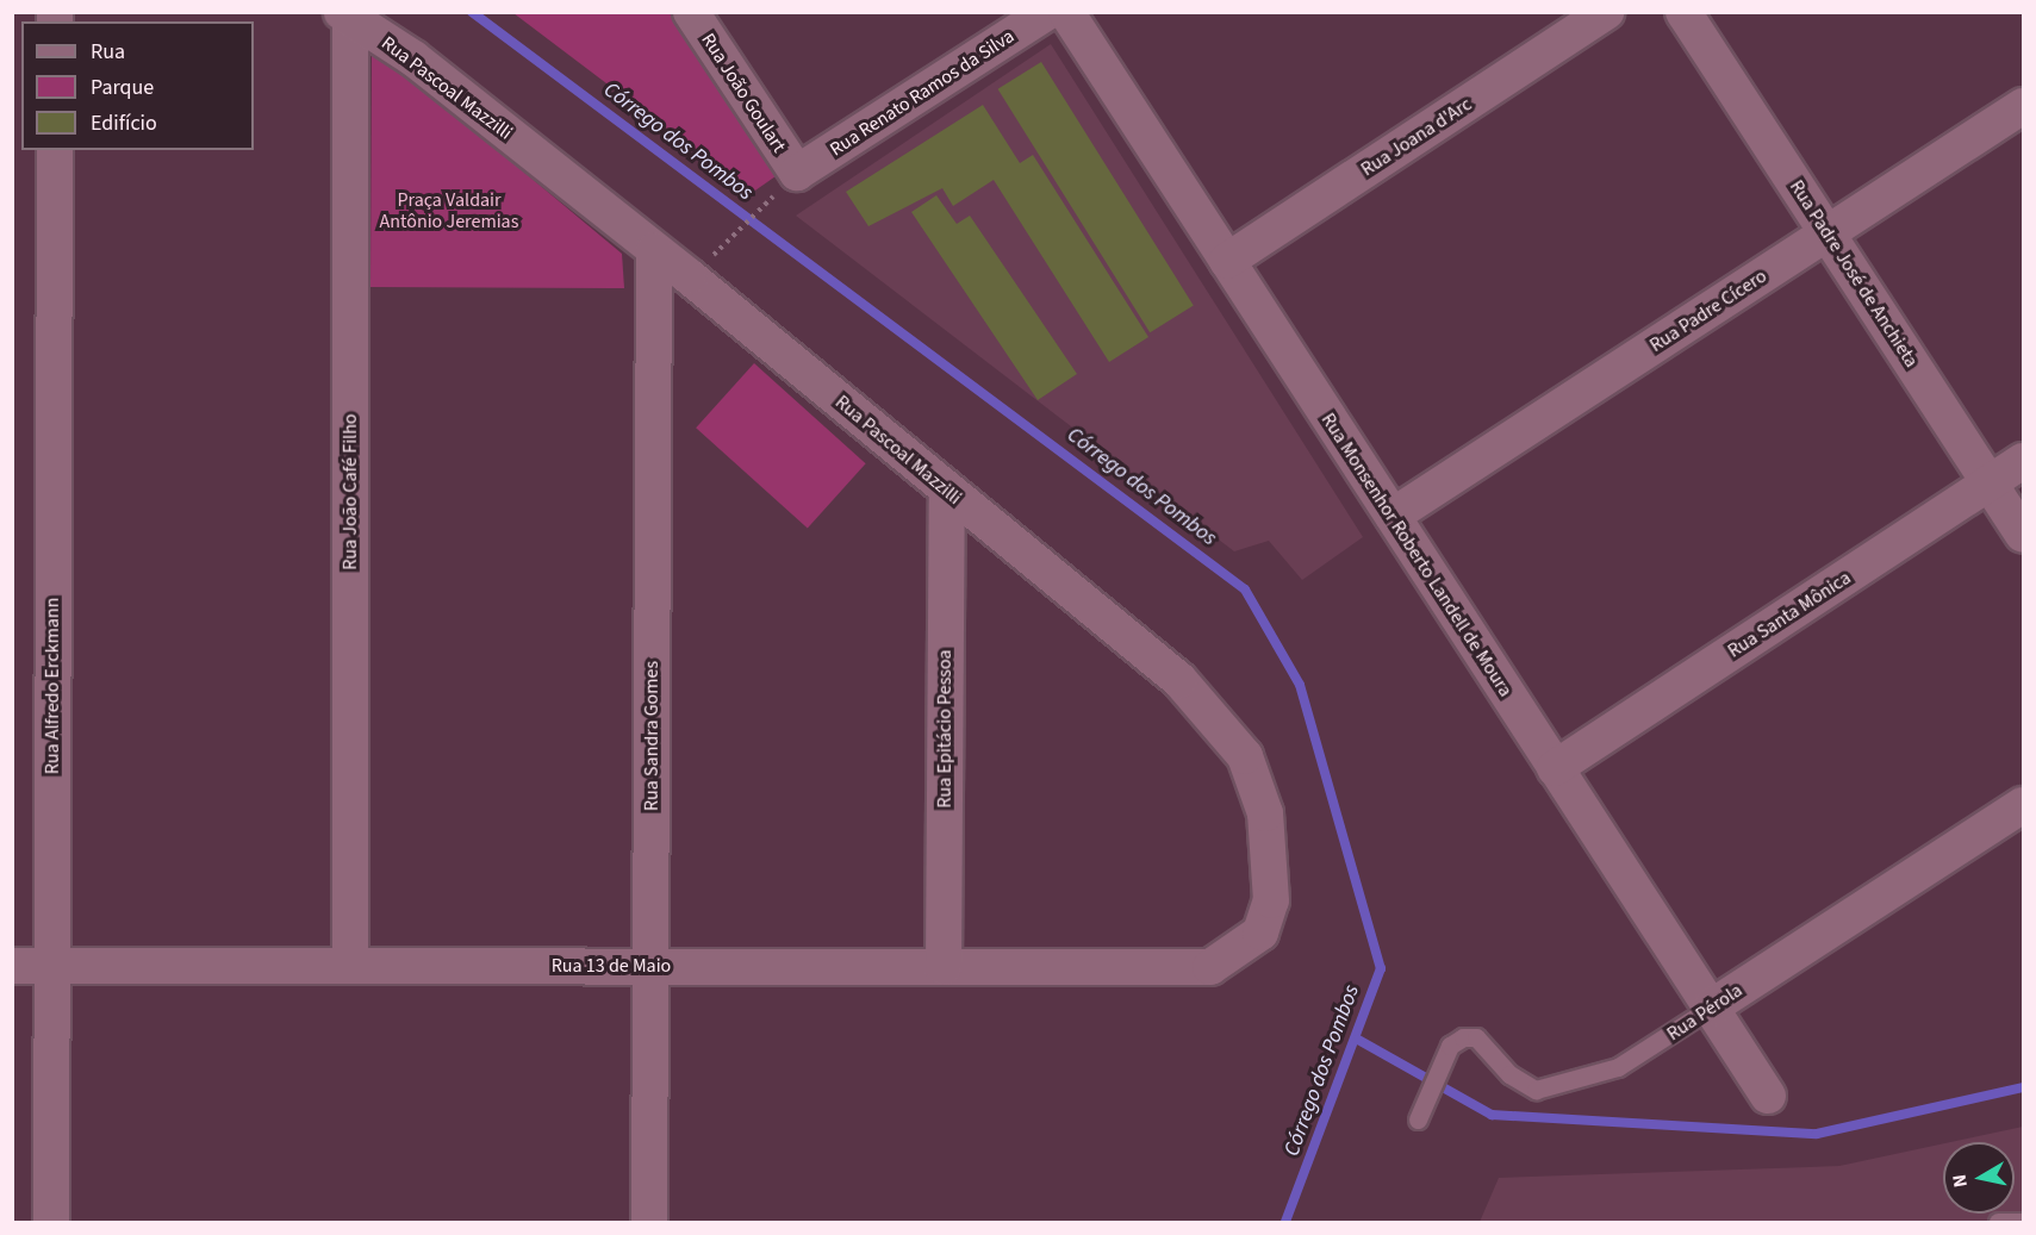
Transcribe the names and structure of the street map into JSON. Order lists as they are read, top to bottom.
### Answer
{
  "streets": {
    "street": [
      "Rua Pascoal Mazzilli",
      "Rua João Goulart",
      "Rua Renato Ramos da Silva",
      "Rua Joana d'Arc",
      "Rua Padre José de Anchieta",
      "Rua Padre Cícero",
      "Rua João Café Filho",
      "Rua Monsenhor Roberto Landell de Moura",
      "Rua Santa Mônica",
      "Rua Alfredo Erckmann",
      "Rua Epitácio Pessoa",
      "Rua Sandra Gomes",
      "Rua 13 de Maio",
      "Rua Pérola"
    ]
  },
  "crossings": [
    ["Rua Pascoal Mazzilli", "Rua João Café Filho"],
    ["Rua Pascoal Mazzilli", "Rua Epitácio Pessoa"],
    ["Rua Pascoal Mazzilli", "Rua Sandra Gomes"],
    ["Rua Pascoal Mazzilli", "Rua 13 de Maio"],
    ["Rua João Goulart", "Rua Renato Ramos da Silva"],
    ["Rua Joana d'Arc", "Rua Monsenhor Roberto Landell de Moura"],
    ["Rua Padre José de Anchieta", "Rua Padre Cícero"],
    ["Rua Padre José de Anchieta", "Rua Santa Mônica"],
    ["Rua Padre Cícero", "Rua Monsenhor Roberto Landell de Moura"],
    ["Rua João Café Filho", "Rua 13 de Maio"],
    ["Rua Monsenhor Roberto Landell de Moura", "Rua Santa Mônica"],
    ["Rua Monsenhor Roberto Landell de Moura", "Rua Pérola"],
    ["Rua Alfredo Erckmann", "Rua 13 de Maio"],
    ["Rua Epitácio Pessoa", "Rua 13 de Maio"],
    ["Rua Sandra Gomes", "Rua 13 de Maio"]
  ],
  "water": ["Córrego dos Pombos"],
  "parks": ["Praça Valdair Antônio Jeremias"],
  "legend": ["Rua", "Parque", "Edifício"],
  "north": "left"
}
